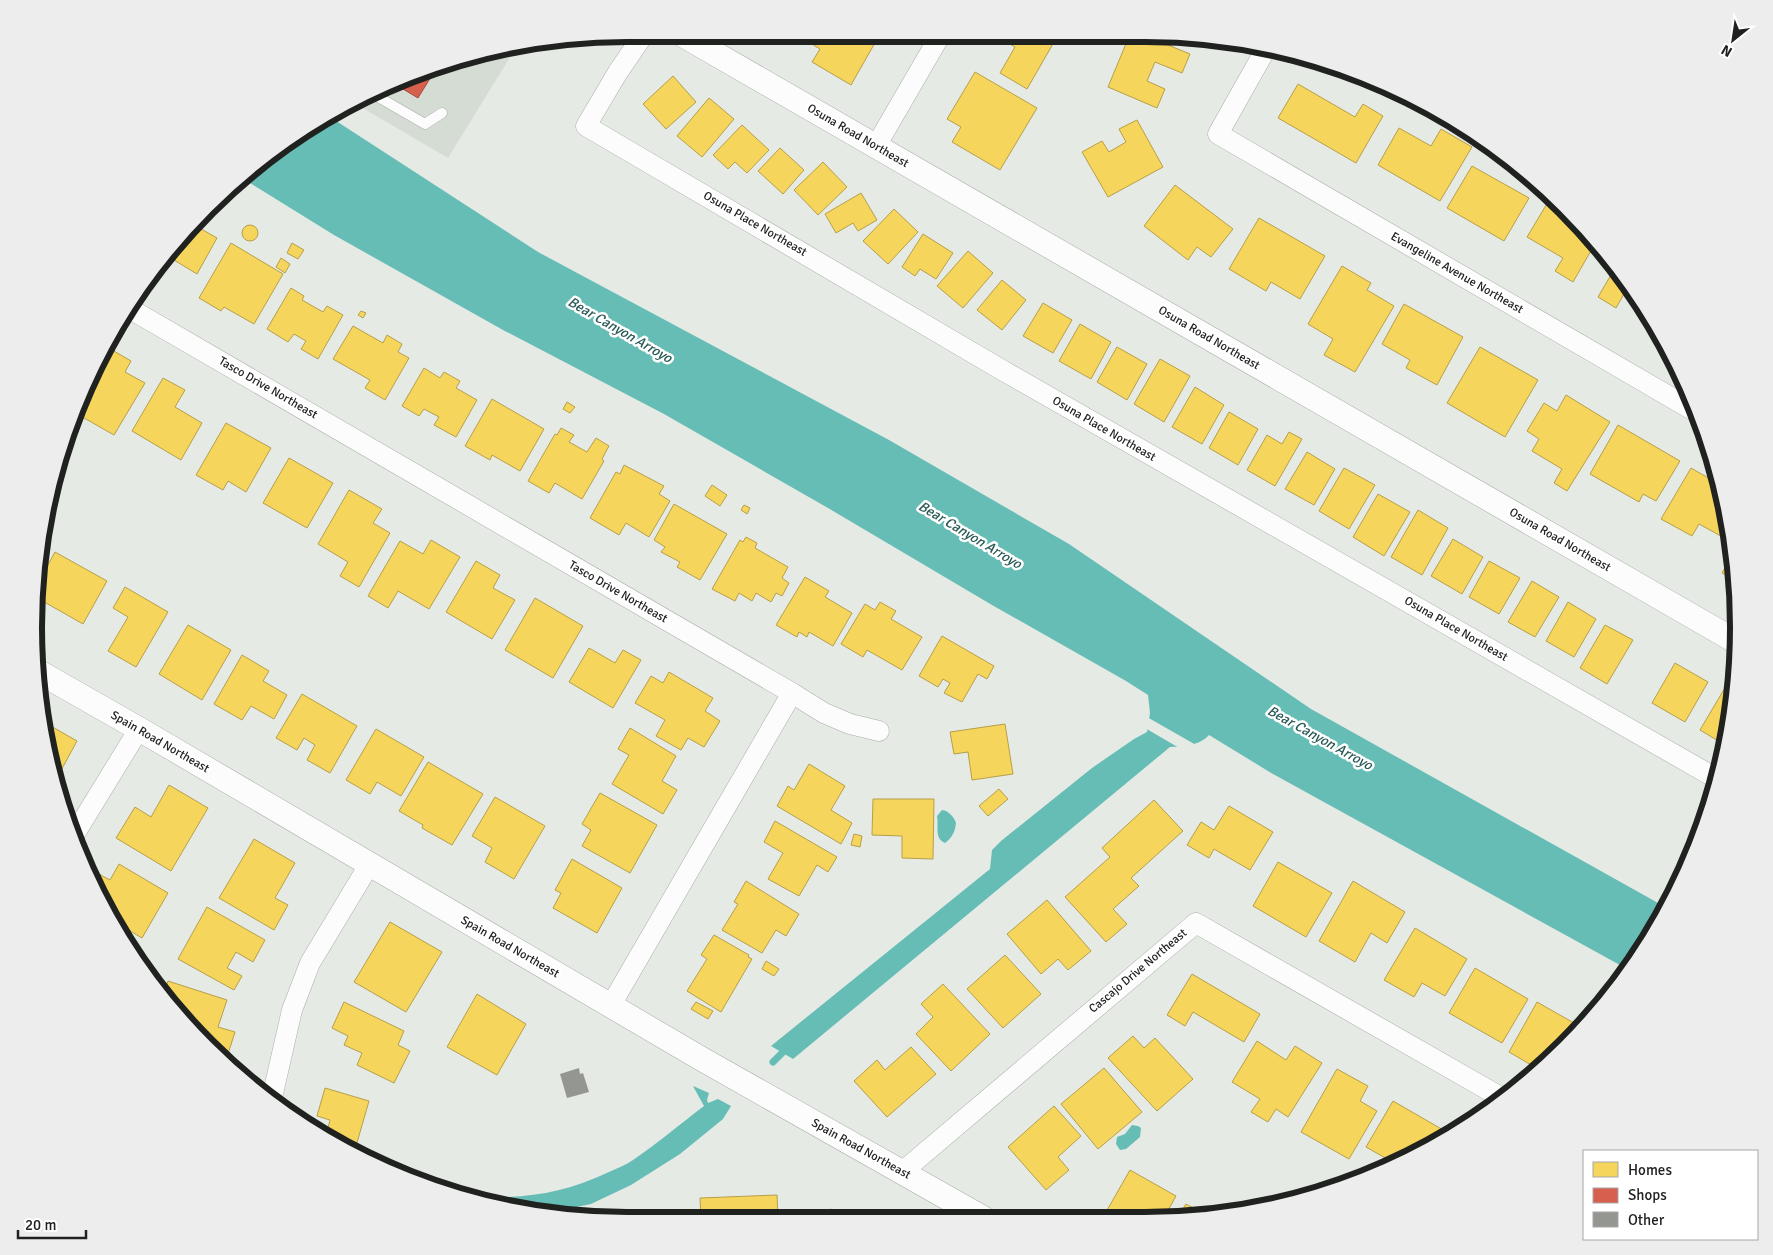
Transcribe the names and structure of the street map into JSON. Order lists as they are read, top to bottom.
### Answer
{
  "streets": {
    "street": [
      "Osuna Road Northeast",
      "Osuna Place Northeast",
      "Evangeline Avenue Northeast",
      "Tasco Drive Northeast",
      "Spain Road Northeast",
      "Cascajo Drive Northeast"
    ]
  },
  "crossings": [
    ["Spain Road Northeast", "Cascajo Drive Northeast"]
  ],
  "water": ["Bear Canyon Arroyo"],
  "legend": ["Homes", "Shops", "Other"],
  "scale_bar": "20 m",
  "north": "bottom left"
}
